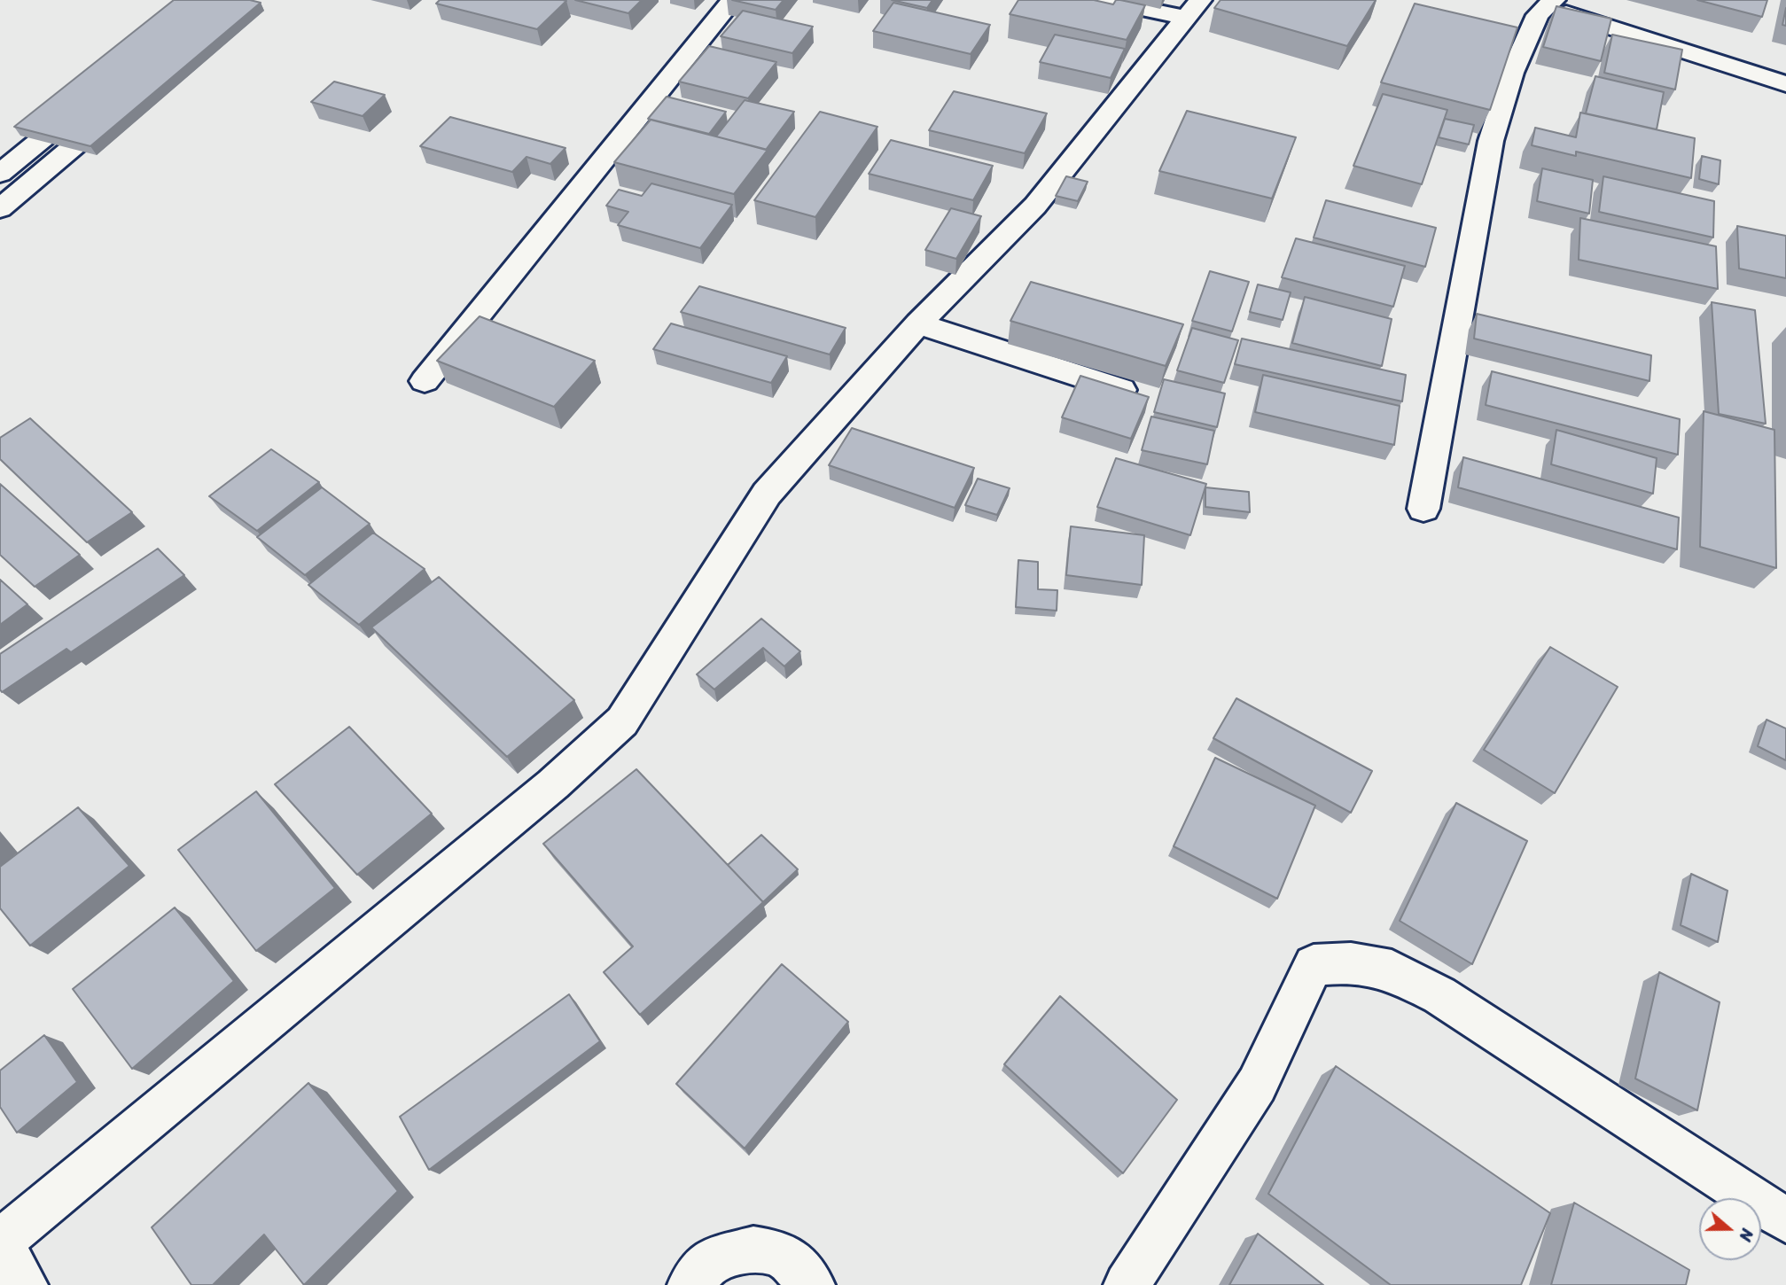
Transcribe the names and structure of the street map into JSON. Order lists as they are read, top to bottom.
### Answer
{
  "north": "right"
}
